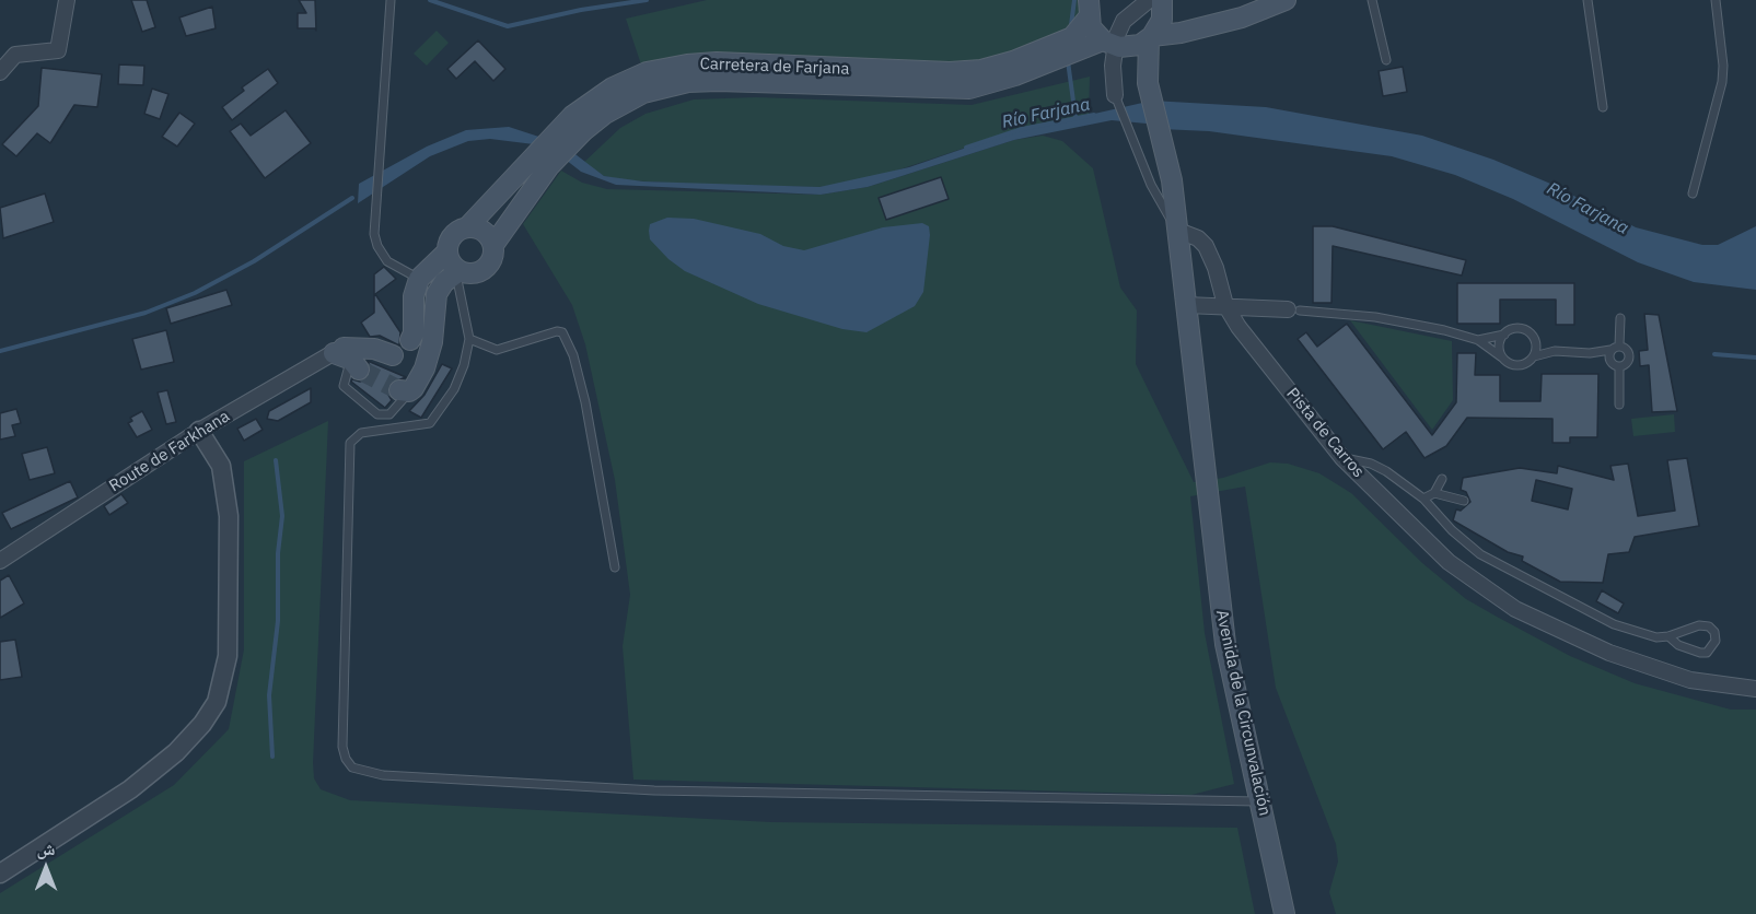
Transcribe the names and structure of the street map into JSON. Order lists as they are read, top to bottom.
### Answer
{
  "streets": {
    "main road": ["Carretera de Farjana", "Avenida de la Circunvalación"],
    "street": ["Pista de Carros", "Route de Farkhana"]
  },
  "crossings": [
    ["Carretera de Farjana", "Pista de Carros"],
    ["Pista de Carros", "Avenida de la Circunvalación"]
  ],
  "water": ["Río Farjana"],
  "north": "top"
}
